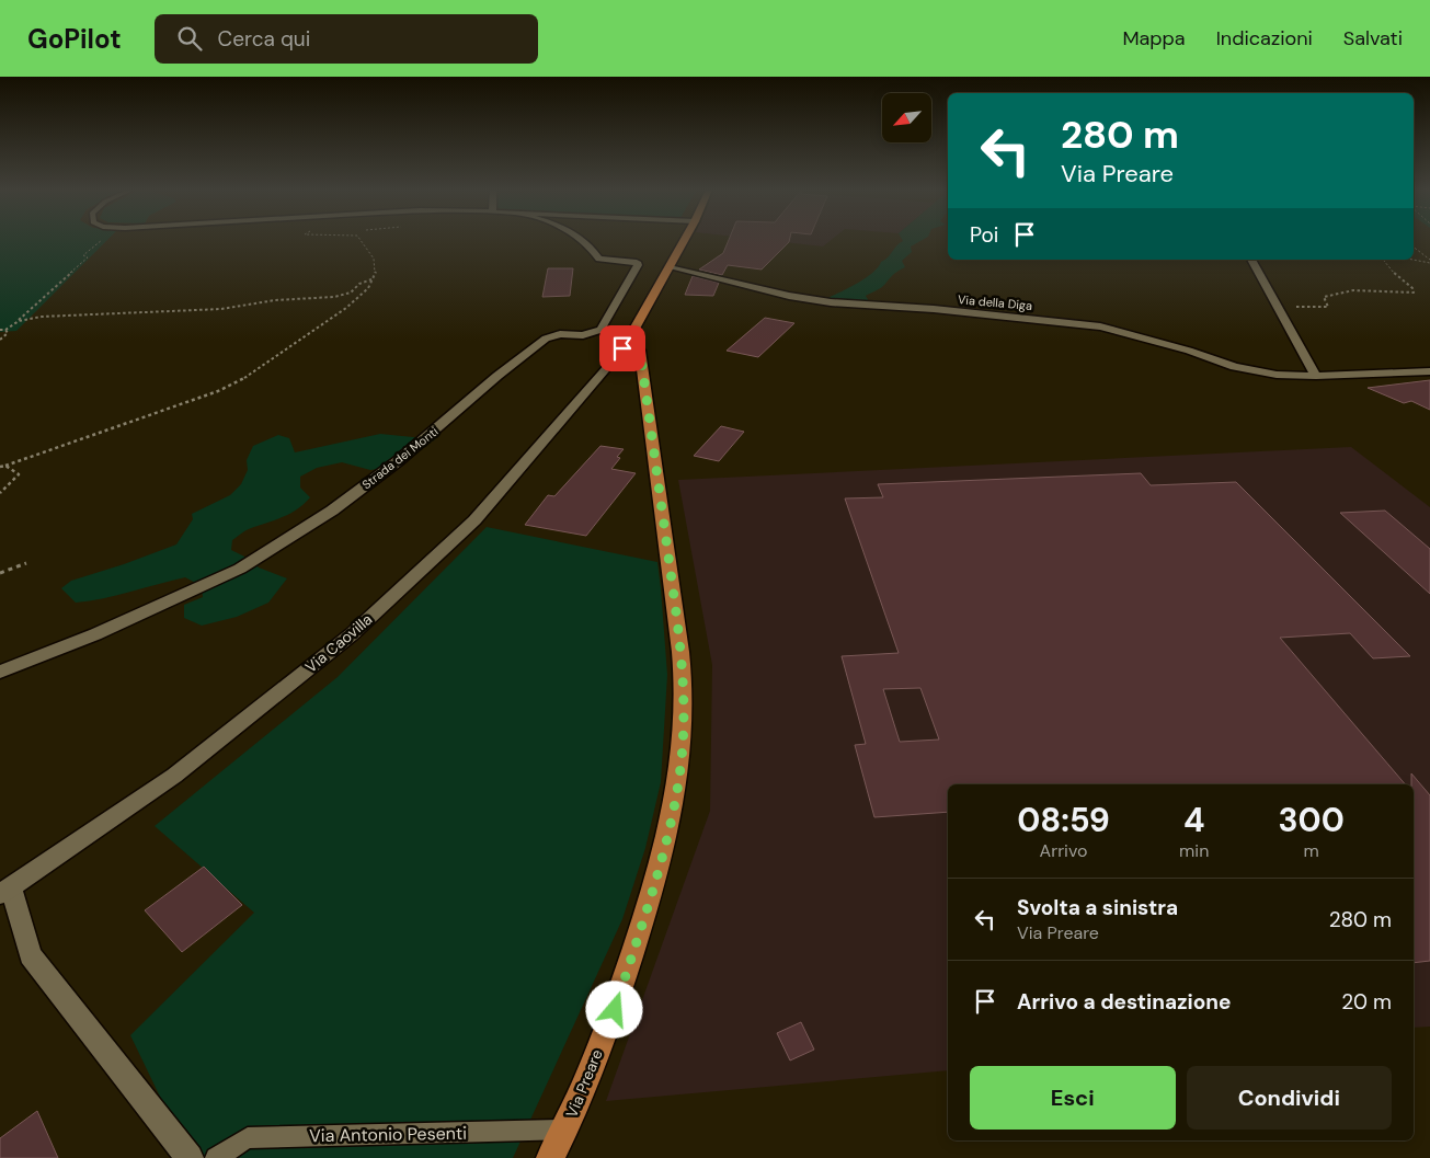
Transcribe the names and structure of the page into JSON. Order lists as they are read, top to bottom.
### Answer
{
  "streets": {
    "main road": ["Via Preare"],
    "street": ["Via della Diga", "Strada dei Monti", "Via Caovilla"],
    "lane": ["Via Antonio Pesenti"]
  },
  "crossings": [
    ["Via Caovilla", "Via Preare"],
    ["Via Preare", "Via Antonio Pesenti"]
  ],
  "north": "bottom left",
  "page": {
    "header": "GoPilot",
    "search": "Cerca qui",
    "nav": ["Mappa", "Indicazioni", "Salvati"],
    "turn": ["280 m", "Via Preare"],
    "then": "Poi",
    "eta": [
      "08:59",
      "Arrivo",
      "4",
      "min",
      "300",
      "m"
    ],
    "list": [
      {
        "name": "Svolta a sinistra",
        "note": "Via Preare",
        "value": "280 m"
      },
      {
        "name": "Arrivo a destinazione",
        "value": "20 m"
      }
    ],
    "buttons": ["Esci", "Condividi"]
  }
}
